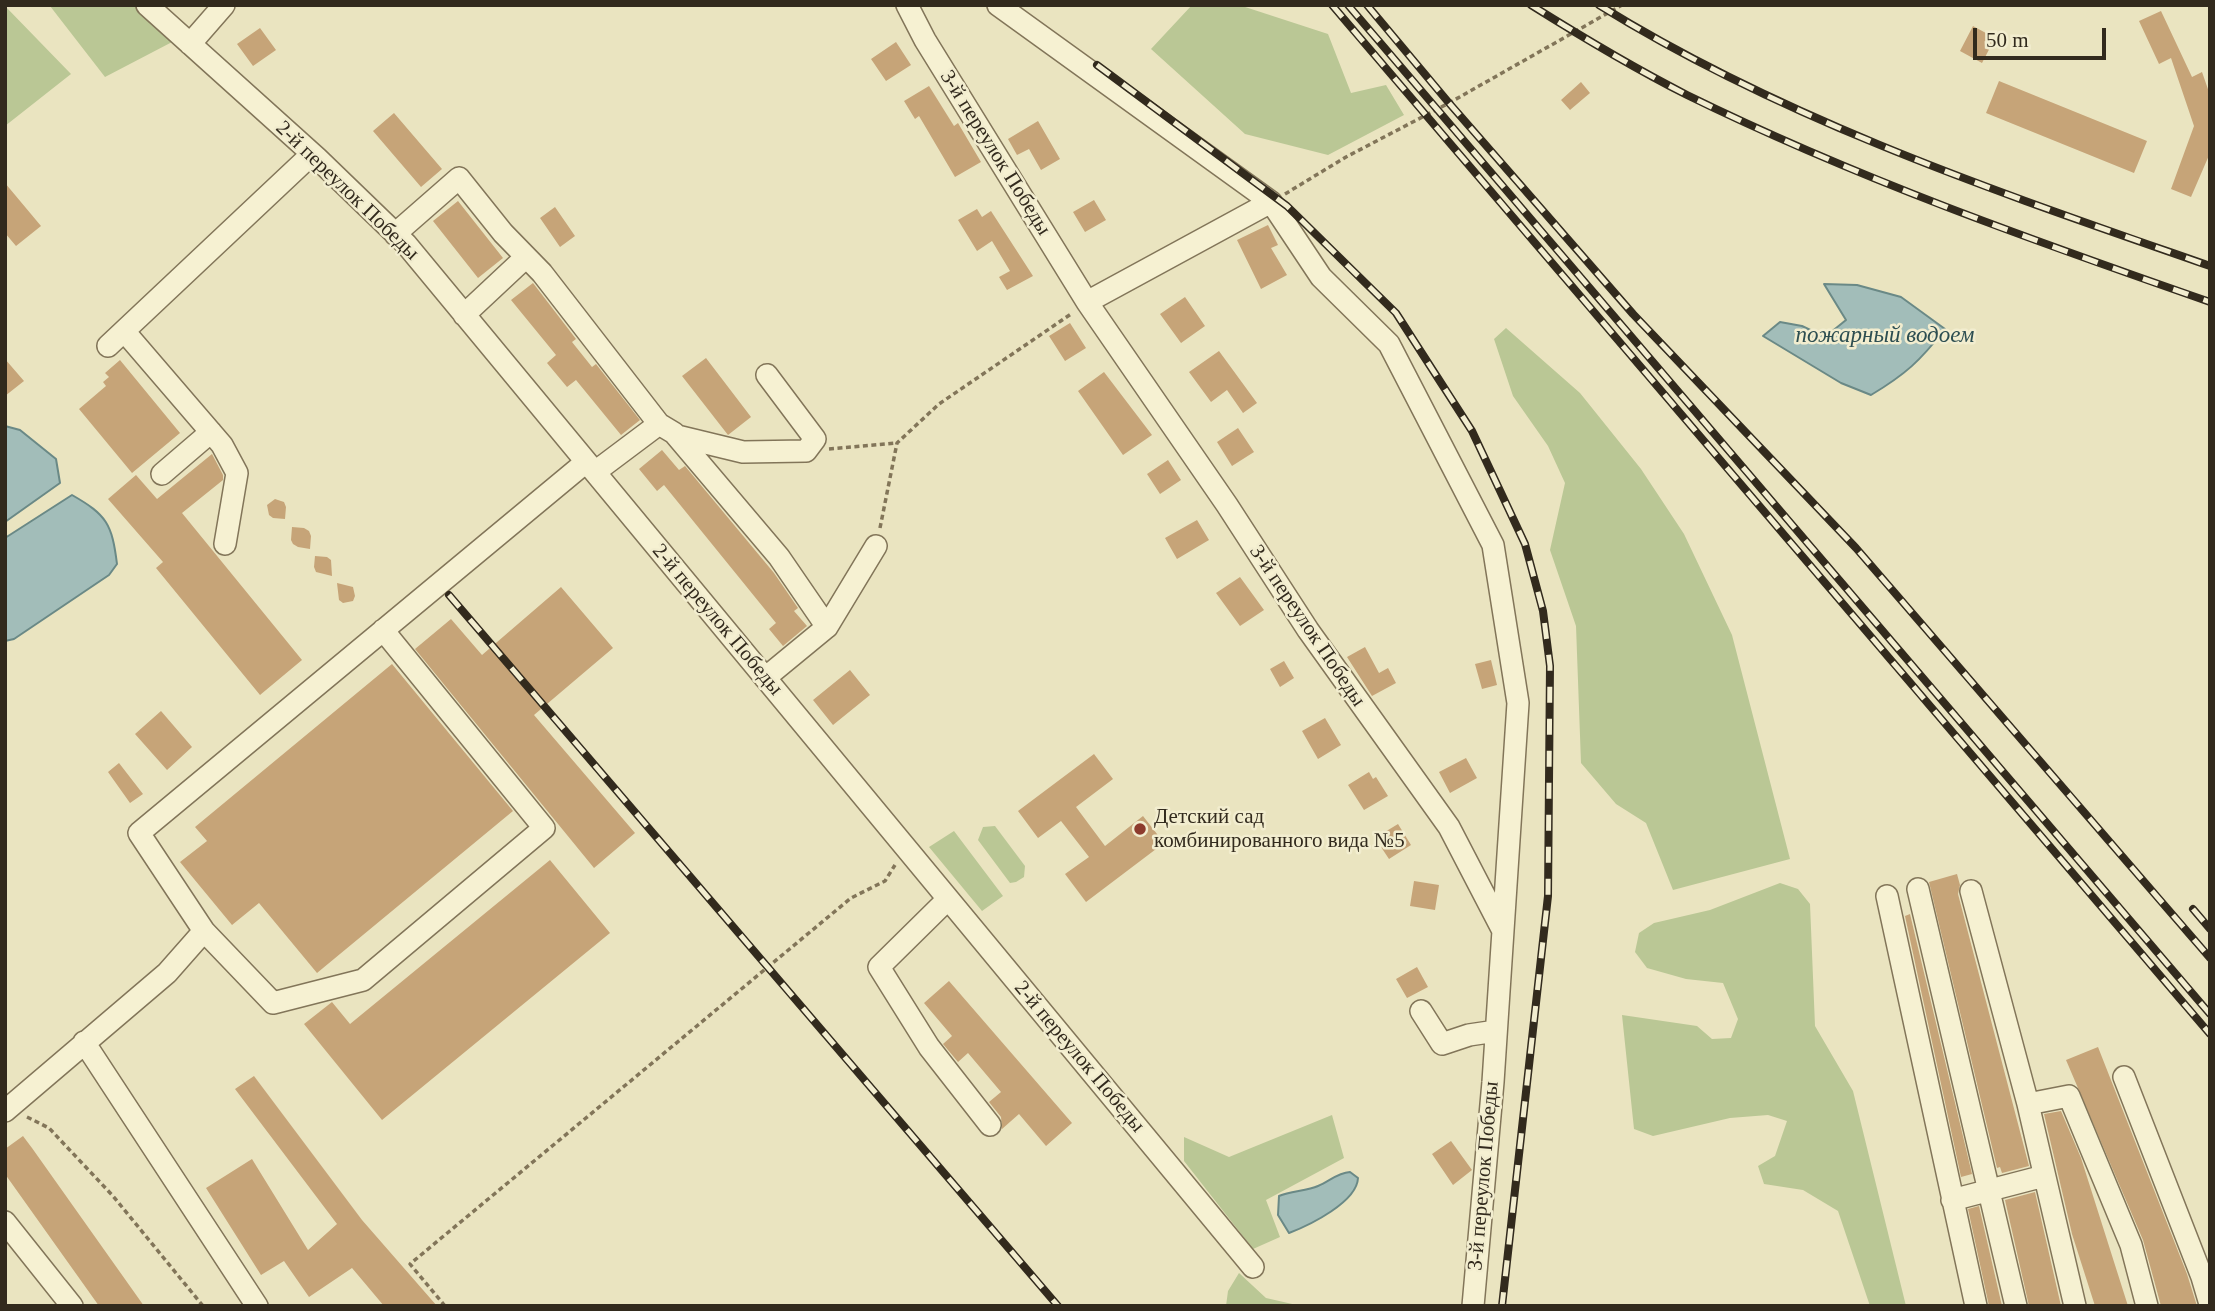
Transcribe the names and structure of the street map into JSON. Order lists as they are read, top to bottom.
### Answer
{
  "streets": {
    "street": ["3-й переулок Победы", "2-й переулок Победы"]
  },
  "water": ["пожарный водоем"],
  "places": ["Детский сад комбинированного вида №5"],
  "scale_bar": "50 m"
}
